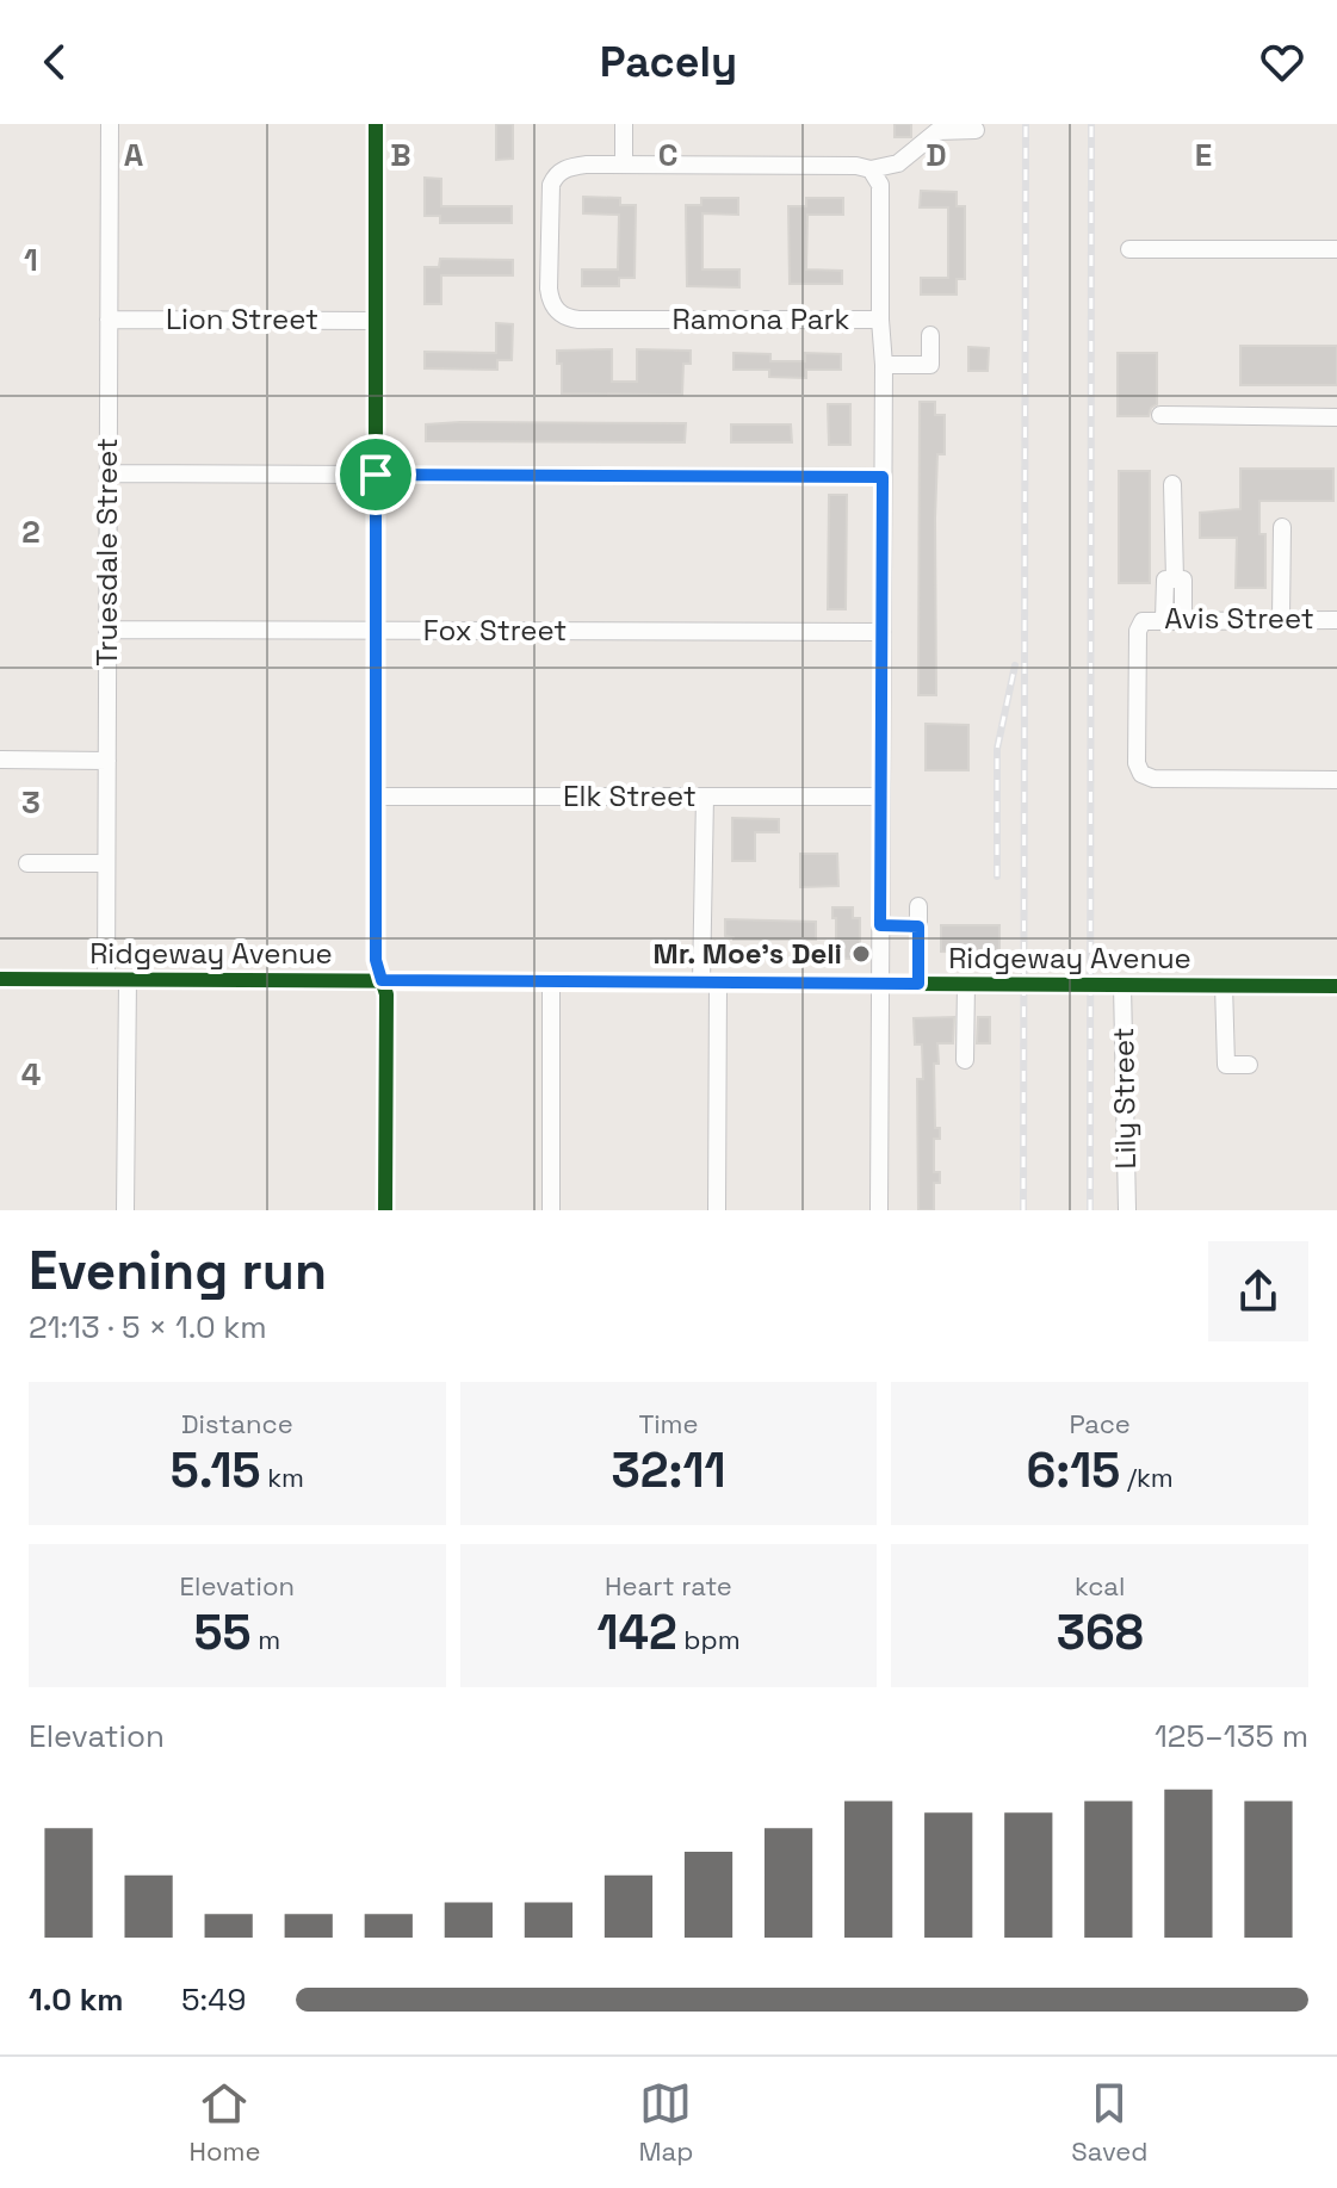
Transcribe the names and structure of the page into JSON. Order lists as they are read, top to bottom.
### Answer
{
  "streets": {
    "street": [
      "Lion Street",
      "Ramona Park",
      "Truesdale Street",
      "Avis Street",
      "Fox Street",
      "Elk Street",
      "Ridgeway Avenue",
      "Lily Street"
    ]
  },
  "crossings": [
    ["Lion Street", "Truesdale Street"],
    ["Truesdale Street", "Fox Street"],
    ["Truesdale Street", "Ridgeway Avenue"],
    ["Ridgeway Avenue", "Lily Street"]
  ],
  "places": ["Mr. Moe's Deli"],
  "page": {
    "header": "Pacely",
    "heading": ["Evening run", "21:13 · 5 × 1.0 km"],
    "stats": [
      ["Distance", "5.15 km"],
      ["Time", "32:11"],
      ["Pace", "6:15 /km"],
      ["Elevation", "55 m"],
      ["Heart rate", "142 bpm"],
      ["kcal", "368"]
    ],
    "chart": ["Elevation", "125–135 m"],
    "list": [
      {
        "name": "1.0 km",
        "note": "5:49"
      }
    ],
    "tabs": ["Home", "Map", "Saved"]
  },
  "grid": {
    "columns": [
      "A",
      "B",
      "C",
      "D",
      "E"
    ],
    "rows": [
      "1",
      "2",
      "3",
      "4"
    ]
  }
}
